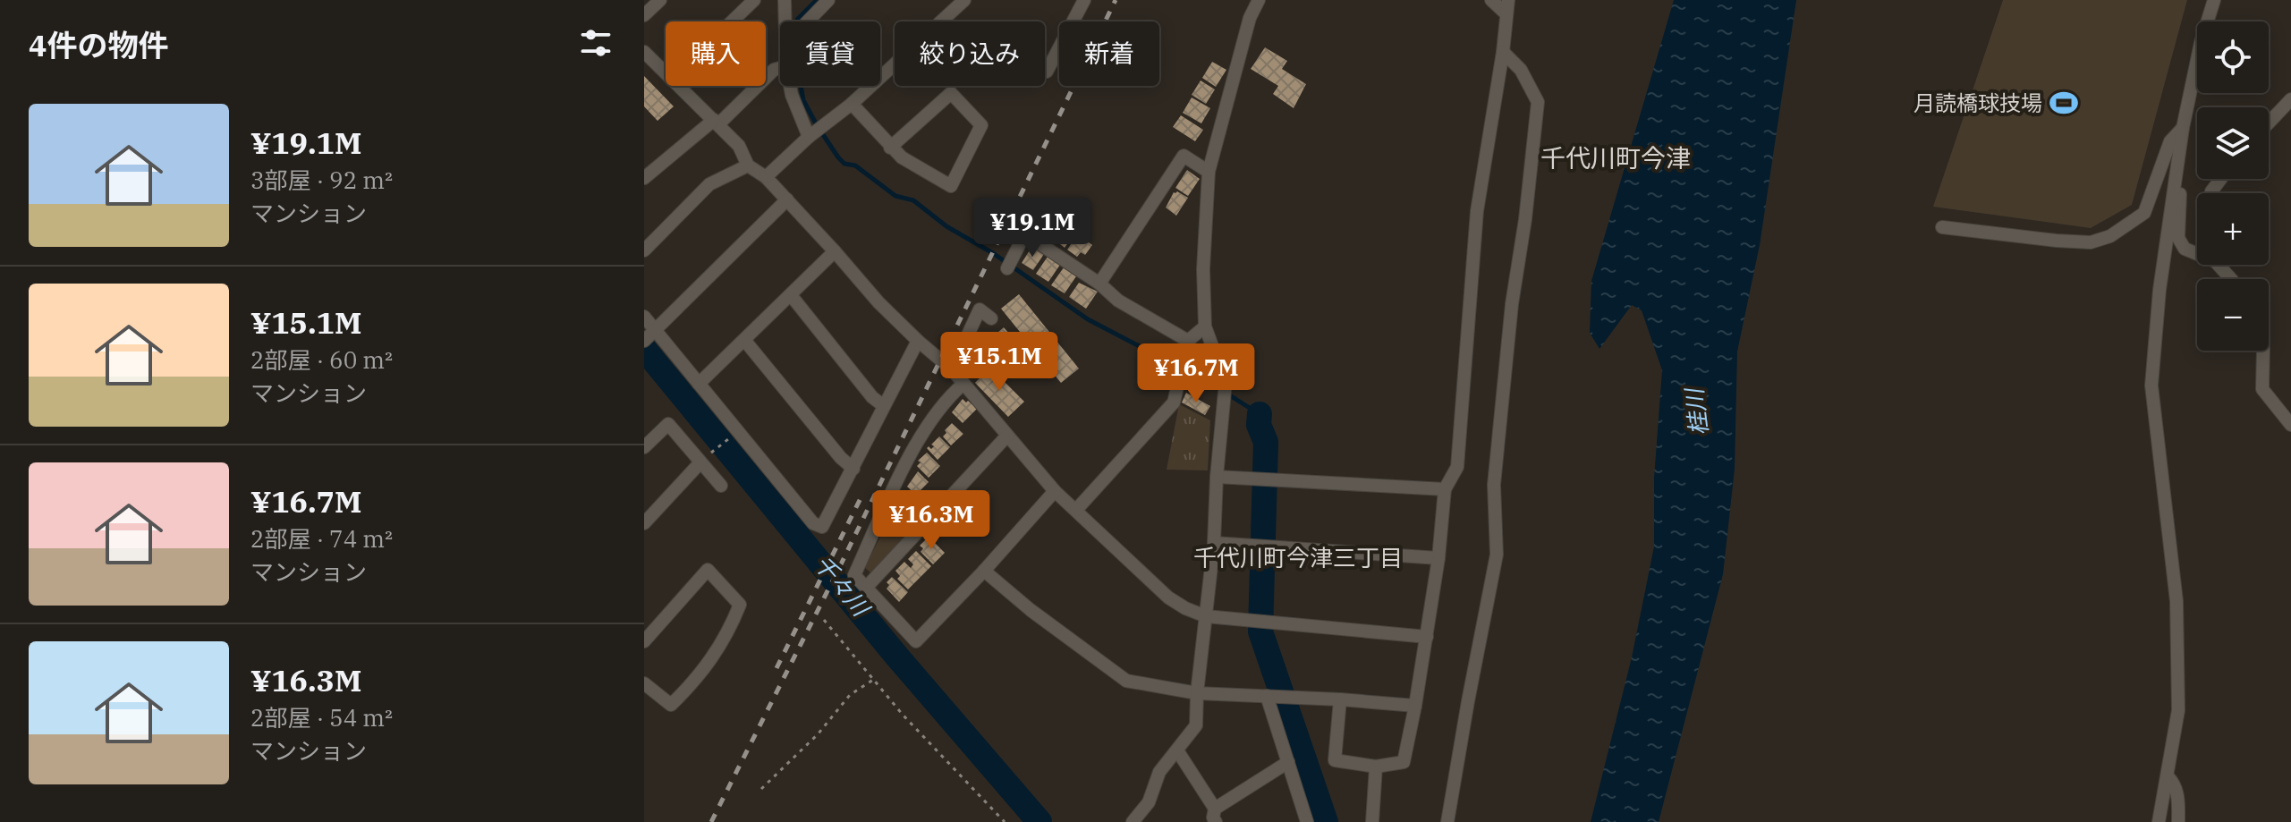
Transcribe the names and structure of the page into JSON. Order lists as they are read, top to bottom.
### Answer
{
  "districts": ["千代川町今津", "千代川町今津三丁目"],
  "water": ["桂川", "千々川"],
  "places": {
    "sports": ["月読橋球技場"]
  },
  "page": {
    "heading": "4件の物件",
    "map_buttons": ["+", "−"],
    "chip": [
      "購入",
      "賃貸",
      "絞り込み",
      "新着"
    ],
    "list": [
      {
        "name": "¥19.1M",
        "note": "3部屋 · 92 m² · マンション"
      },
      {
        "name": "¥15.1M",
        "note": "2部屋 · 60 m² · マンション"
      },
      {
        "name": "¥16.7M",
        "note": "2部屋 · 74 m² · マンション"
      },
      {
        "name": "¥16.3M",
        "note": "2部屋 · 54 m² · マンション"
      }
    ],
    "price": [
      "¥19.1M",
      "¥15.1M",
      "¥16.7M",
      "¥16.3M"
    ]
  }
}
